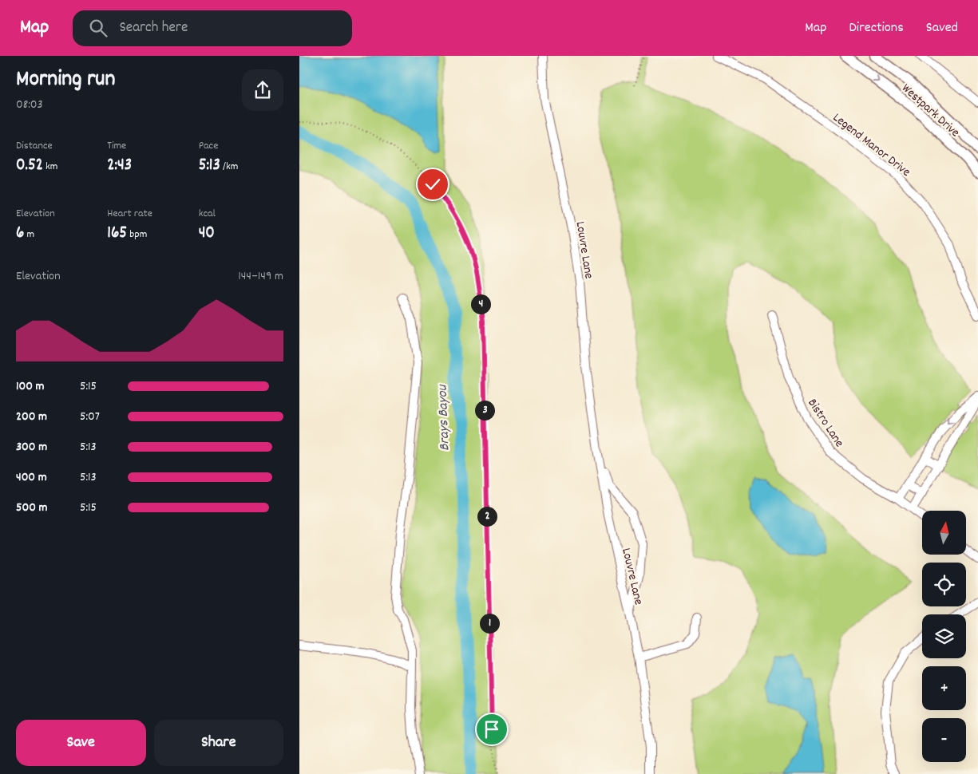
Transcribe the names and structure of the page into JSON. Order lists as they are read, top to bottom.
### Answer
{
  "streets": {
    "main road": ["Westpark Drive"],
    "street": ["Legend Manor Drive", "Louvre Lane", "Bistro Lane"]
  },
  "water": ["Brays Bayou"],
  "north": "top",
  "page": {
    "header": "Map",
    "search": "Search here",
    "nav": ["Map", "Directions", "Saved"],
    "heading": ["Morning run", "08:03"],
    "stats": [
      ["Distance", "0.52 km"],
      ["Time", "2:43"],
      ["Pace", "5:13 /km"],
      ["Elevation", "6 m"],
      ["Heart rate", "165 bpm"],
      ["kcal", "40"]
    ],
    "chart": ["Elevation", "144–149 m"],
    "pins": [
      "4",
      "3",
      "2",
      "1"
    ],
    "list": [
      {
        "name": "100 m",
        "note": "5:15"
      },
      {
        "name": "200 m",
        "note": "5:07"
      },
      {
        "name": "300 m",
        "note": "5:13"
      },
      {
        "name": "400 m",
        "note": "5:13"
      },
      {
        "name": "500 m",
        "note": "5:15"
      }
    ],
    "map_buttons": ["+", "−"],
    "buttons": ["Save", "Share"]
  }
}
